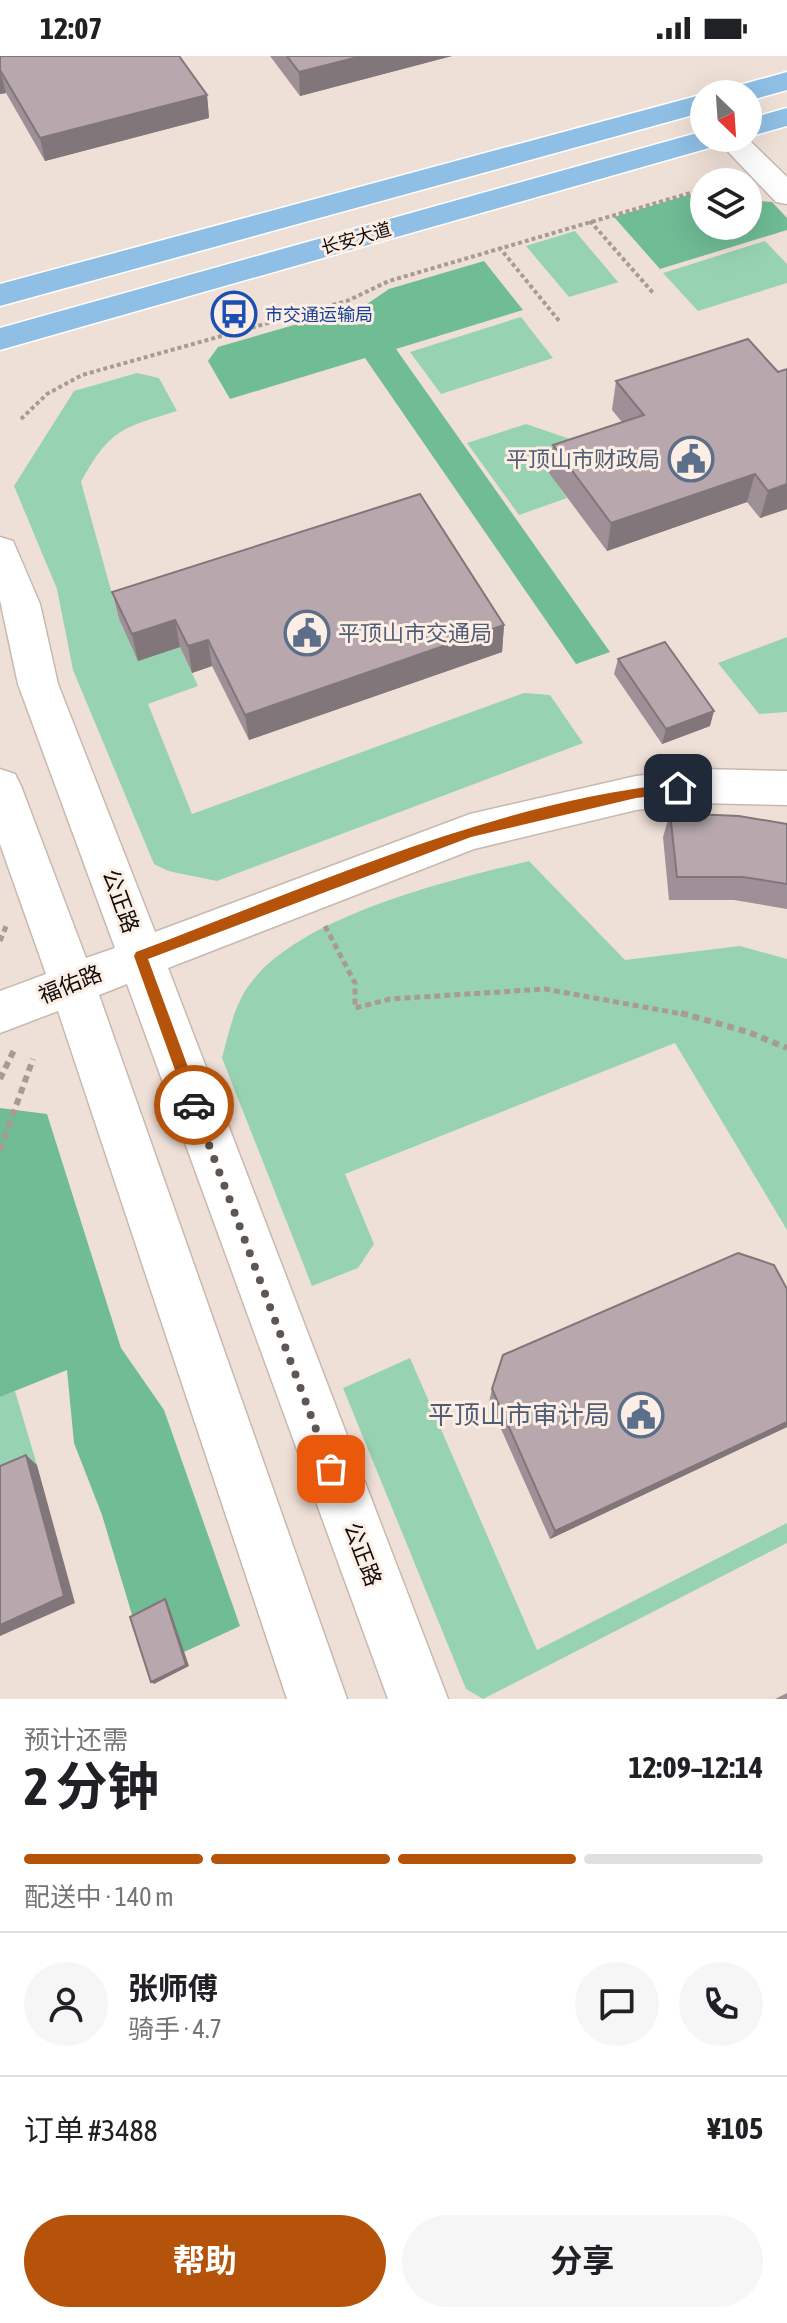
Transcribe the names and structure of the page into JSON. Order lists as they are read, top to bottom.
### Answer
{
  "streets": {
    "main road": ["长安大道", "公正路", "福佑路"]
  },
  "crossings": [
    ["公正路", "福佑路"]
  ],
  "places": {
    "bus stop": ["市交通运输局"],
    "public building": ["平顶山市财政局", "平顶山市交通局", "平顶山市审计局"]
  },
  "north": "bottom right",
  "page": {
    "status": "12:07",
    "heading": ["2 分钟", "预计还需", "12:09–12:14"],
    "panel": [
      "张师傅",
      "骑手 · 4.7",
      "订单 #3488",
      "¥105"
    ],
    "bar": "配送中 · 140 m",
    "buttons": ["帮助", "分享"]
  }
}
